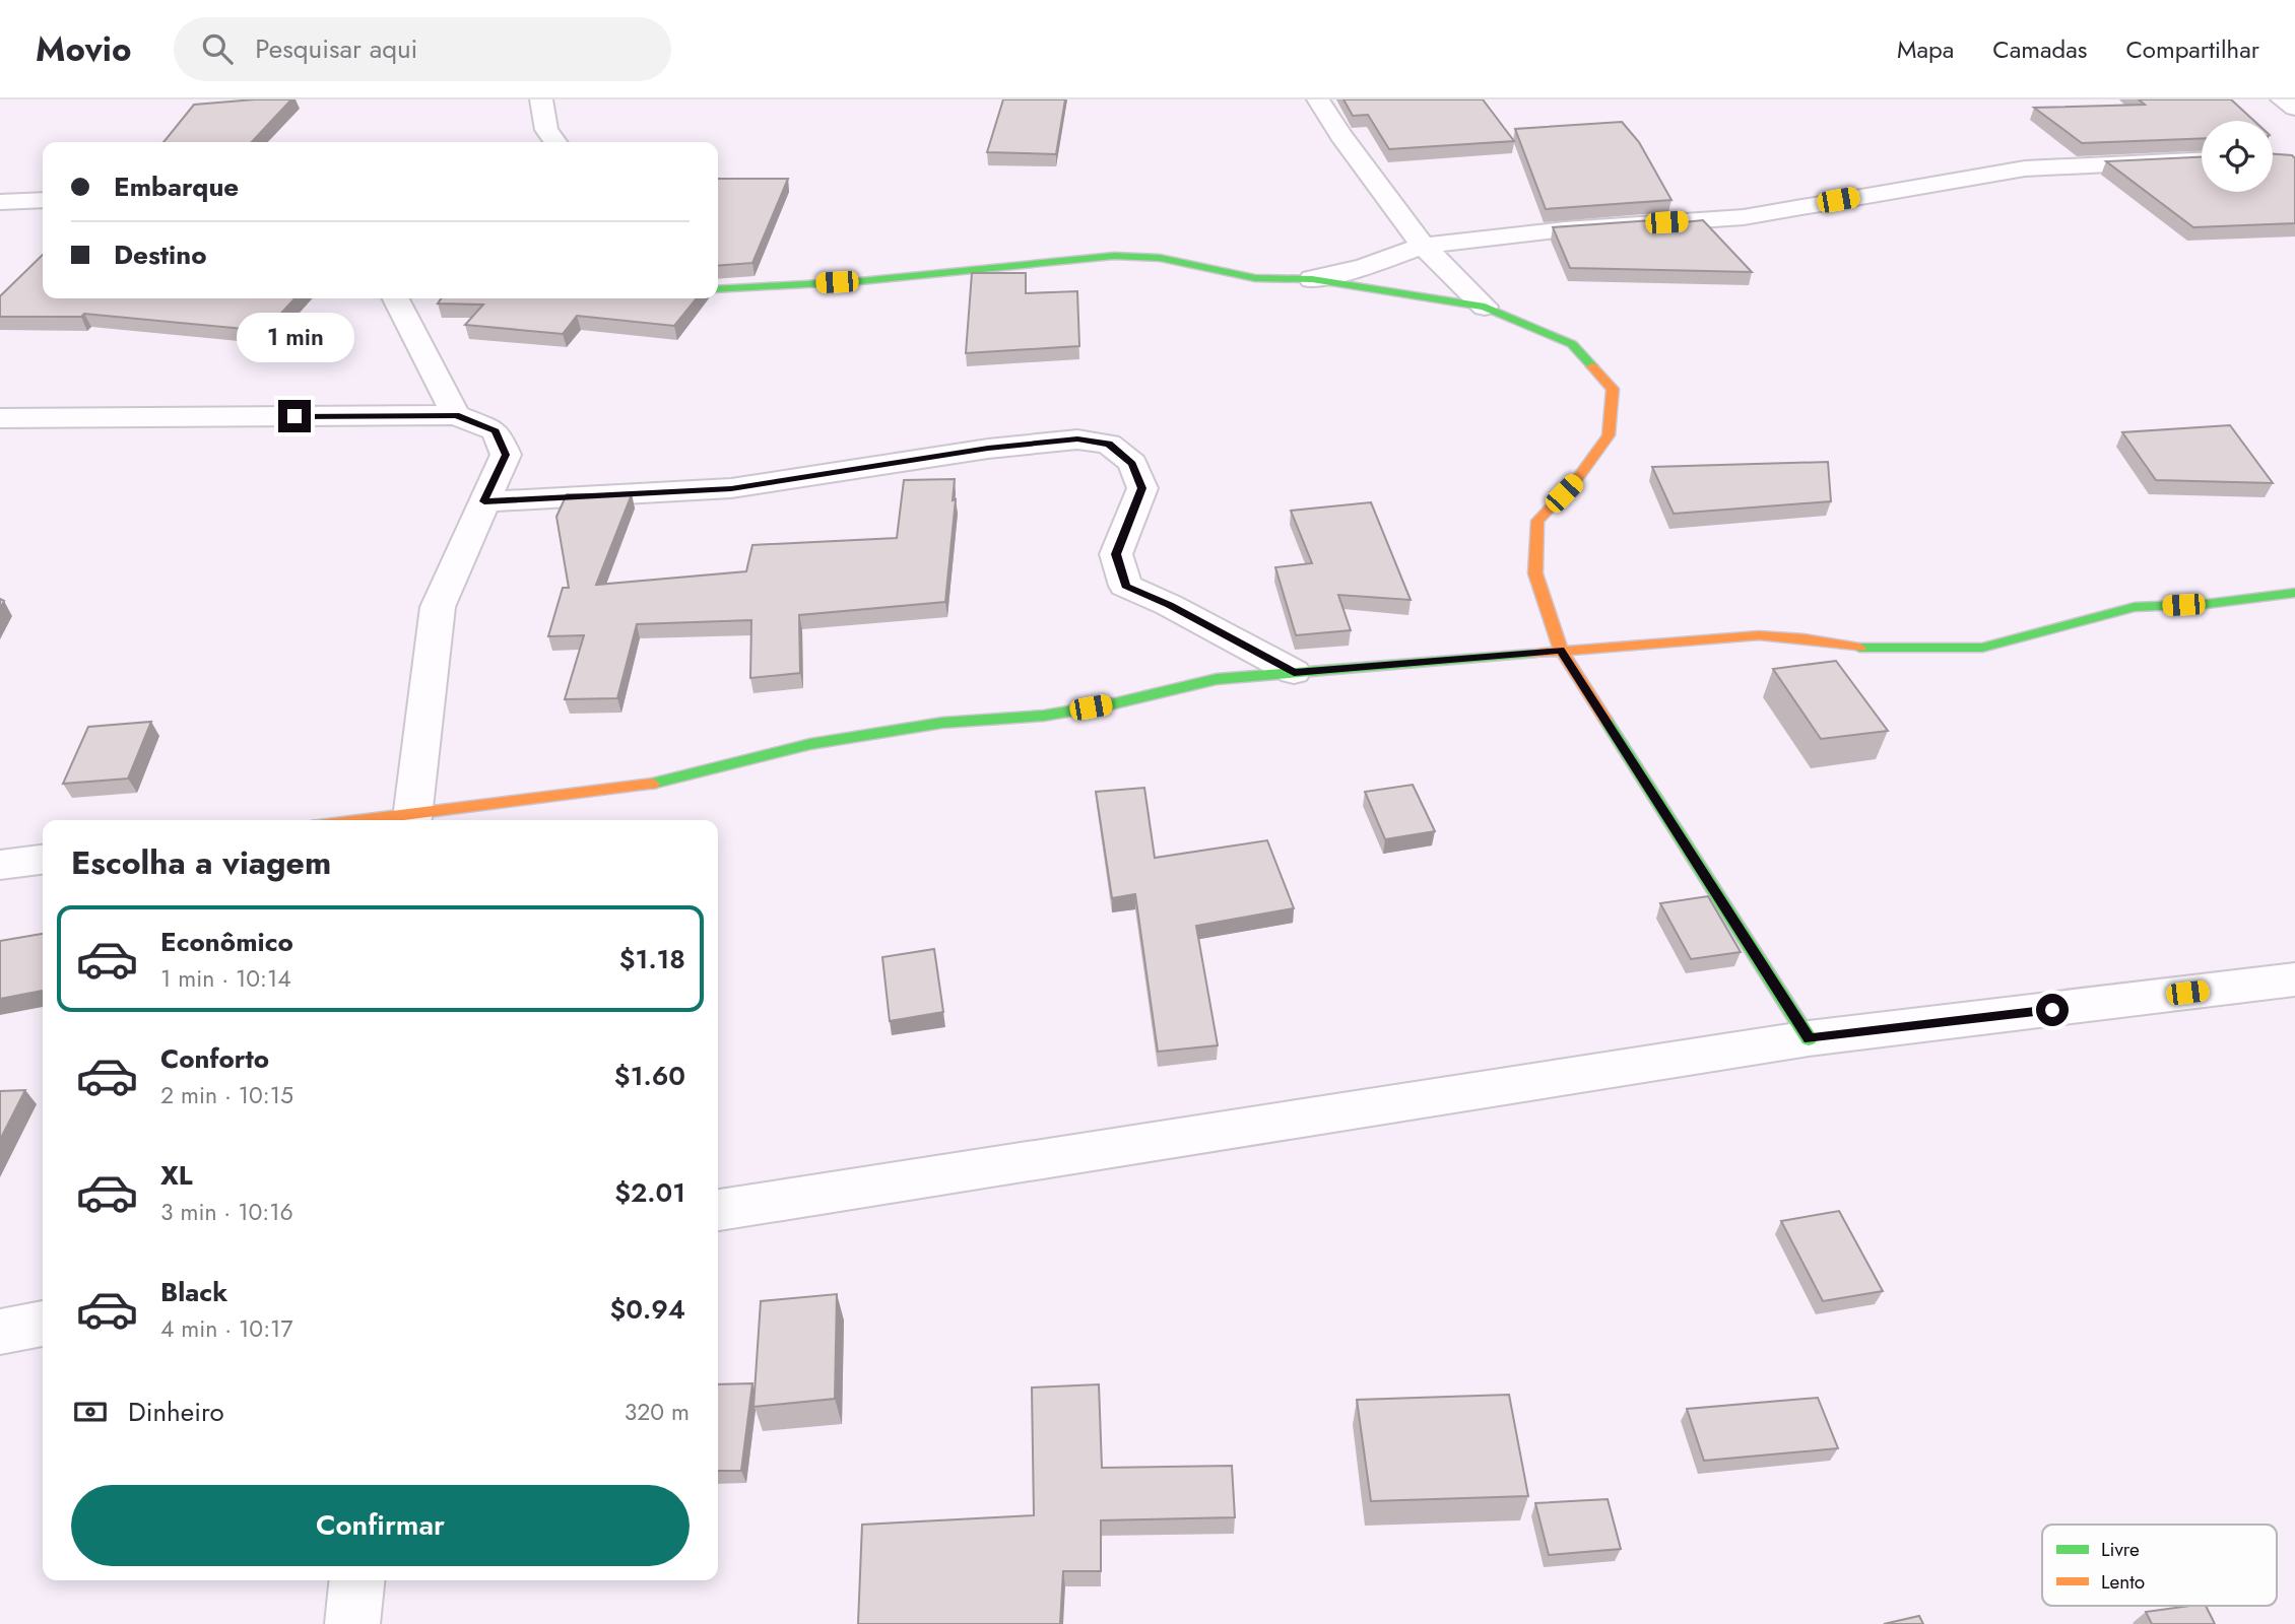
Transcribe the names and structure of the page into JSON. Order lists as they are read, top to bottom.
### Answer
{
  "legend": ["Livre", "Lento"],
  "page": {
    "header": "Movio",
    "search": "Pesquisar aqui",
    "nav": ["Mapa", "Camadas", "Compartilhar"],
    "banner": ["Embarque", "Destino"],
    "bubble": "1 min",
    "heading": "Escolha a viagem",
    "list": [
      {
        "name": "Econômico",
        "note": "1 min · 10:14",
        "value": "$1.18"
      },
      {
        "name": "Conforto",
        "note": "2 min · 10:15",
        "value": "$1.60"
      },
      {
        "name": "XL",
        "note": "3 min · 10:16",
        "value": "$2.01"
      },
      {
        "name": "Black",
        "note": "4 min · 10:17",
        "value": "$0.94"
      }
    ],
    "pay": ["Dinheiro", "320 m"],
    "buttons": "Confirmar"
  }
}
